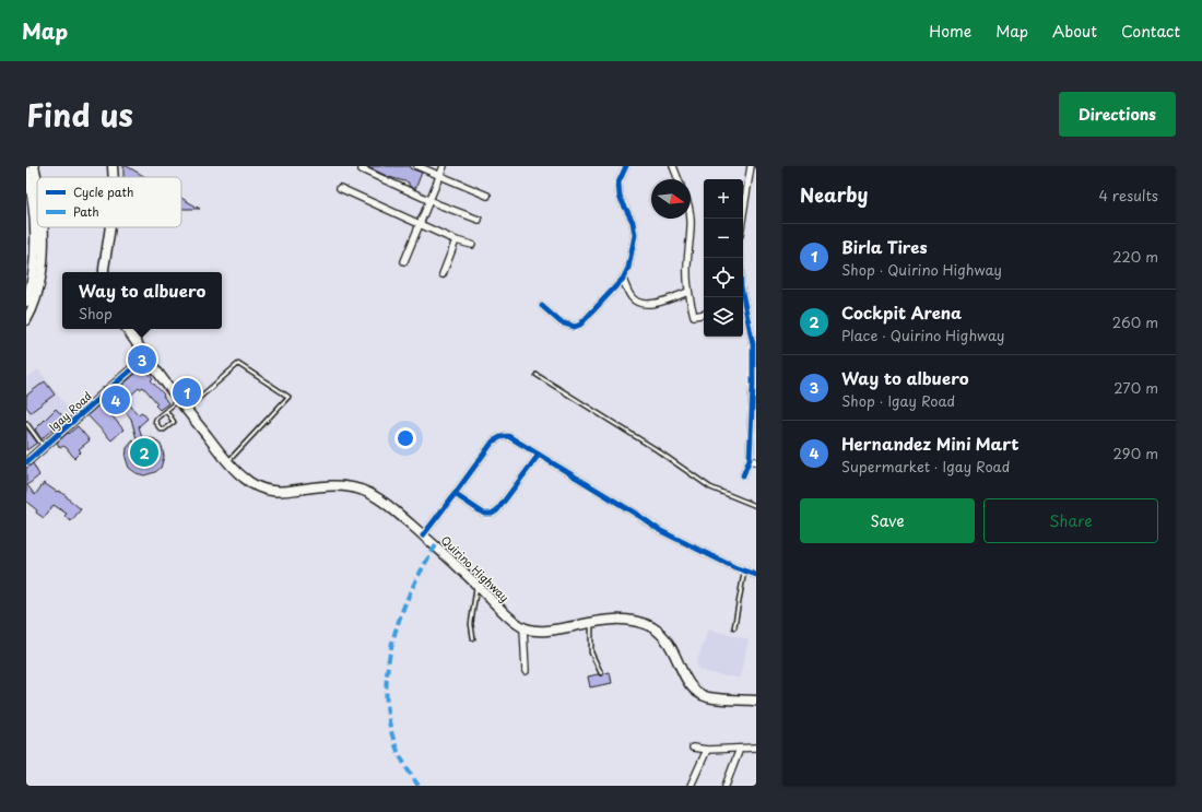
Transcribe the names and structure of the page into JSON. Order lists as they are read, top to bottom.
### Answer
{
  "streets": {
    "main road": ["Quirino Highway"],
    "street": ["Igay Road"]
  },
  "crossings": [
    ["Igay Road", "Quirino Highway"]
  ],
  "legend": ["Cycle path", "Path"],
  "north": "right",
  "page": {
    "header": "Map",
    "nav": [
      "Home",
      "Map",
      "About",
      "Contact"
    ],
    "title": "Find us",
    "buttons": [
      "Directions",
      ["Save", "Share"]
    ],
    "heading": ["Nearby", "4 results"],
    "map_buttons": ["+", "−"],
    "list": [
      {
        "mark": "1",
        "name": "Birla Tires",
        "note": "Shop · Quirino Highway",
        "value": "220 m"
      },
      {
        "mark": "2",
        "name": "Cockpit Arena",
        "note": "Place · Quirino Highway",
        "value": "260 m"
      },
      {
        "mark": "3",
        "name": "Way to albuero",
        "note": "Shop · Igay Road",
        "value": "270 m"
      },
      {
        "mark": "4",
        "name": "Hernandez Mini Mart",
        "note": "Supermarket · Igay Road",
        "value": "290 m"
      }
    ],
    "popup": ["Way to albuero", "Shop"],
    "pins": [
      "3",
      "1",
      "4",
      "2"
    ]
  }
}
